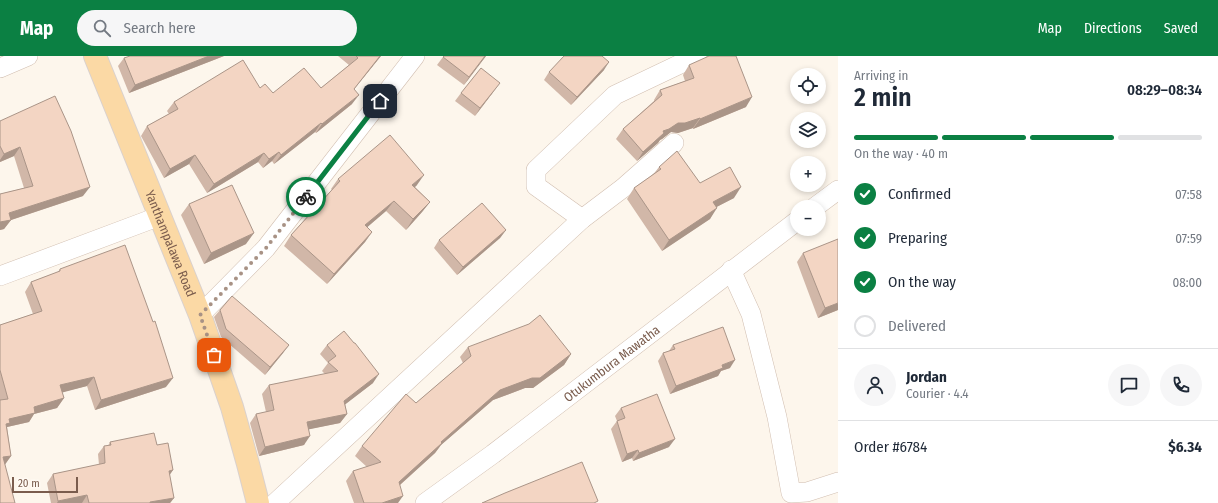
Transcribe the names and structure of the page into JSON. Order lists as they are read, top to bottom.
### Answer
{
  "streets": {
    "main road": ["Yanthampalawa Road"],
    "street": ["Otukumbura Mawatha"]
  },
  "scale_bar": "20 m",
  "page": {
    "header": "Map",
    "search": "Search here",
    "nav": ["Map", "Directions", "Saved"],
    "heading": ["2 min", "Arriving in", "08:29–08:34"],
    "panel": [
      "Jordan",
      "Courier · 4.4",
      "Order #6784",
      "$6.34"
    ],
    "map_buttons": ["+", "−"],
    "bar": "On the way · 40 m",
    "list": [
      ["Confirmed", "07:58"],
      ["Preparing", "07:59"],
      ["On the way", "08:00"],
      "Delivered"
    ],
    "scale": "20 m"
  }
}
